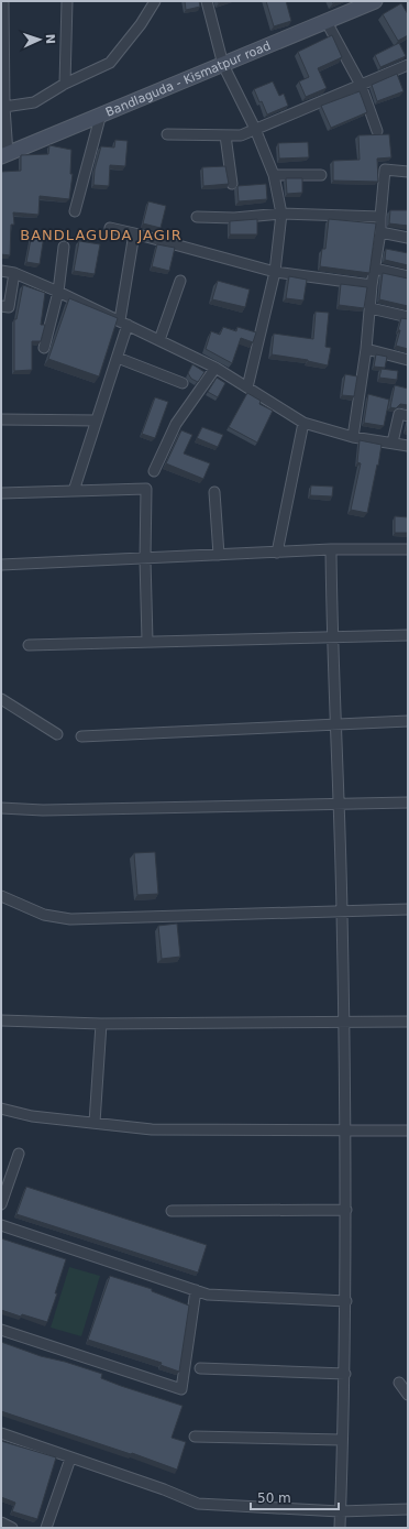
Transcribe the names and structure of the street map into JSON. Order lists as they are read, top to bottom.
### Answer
{
  "streets": {
    "street": ["Bandlaguda - Kismatpur road"]
  },
  "districts": ["BANDLAGUDA JAGIR"],
  "scale_bar": "50 m",
  "north": "right"
}
